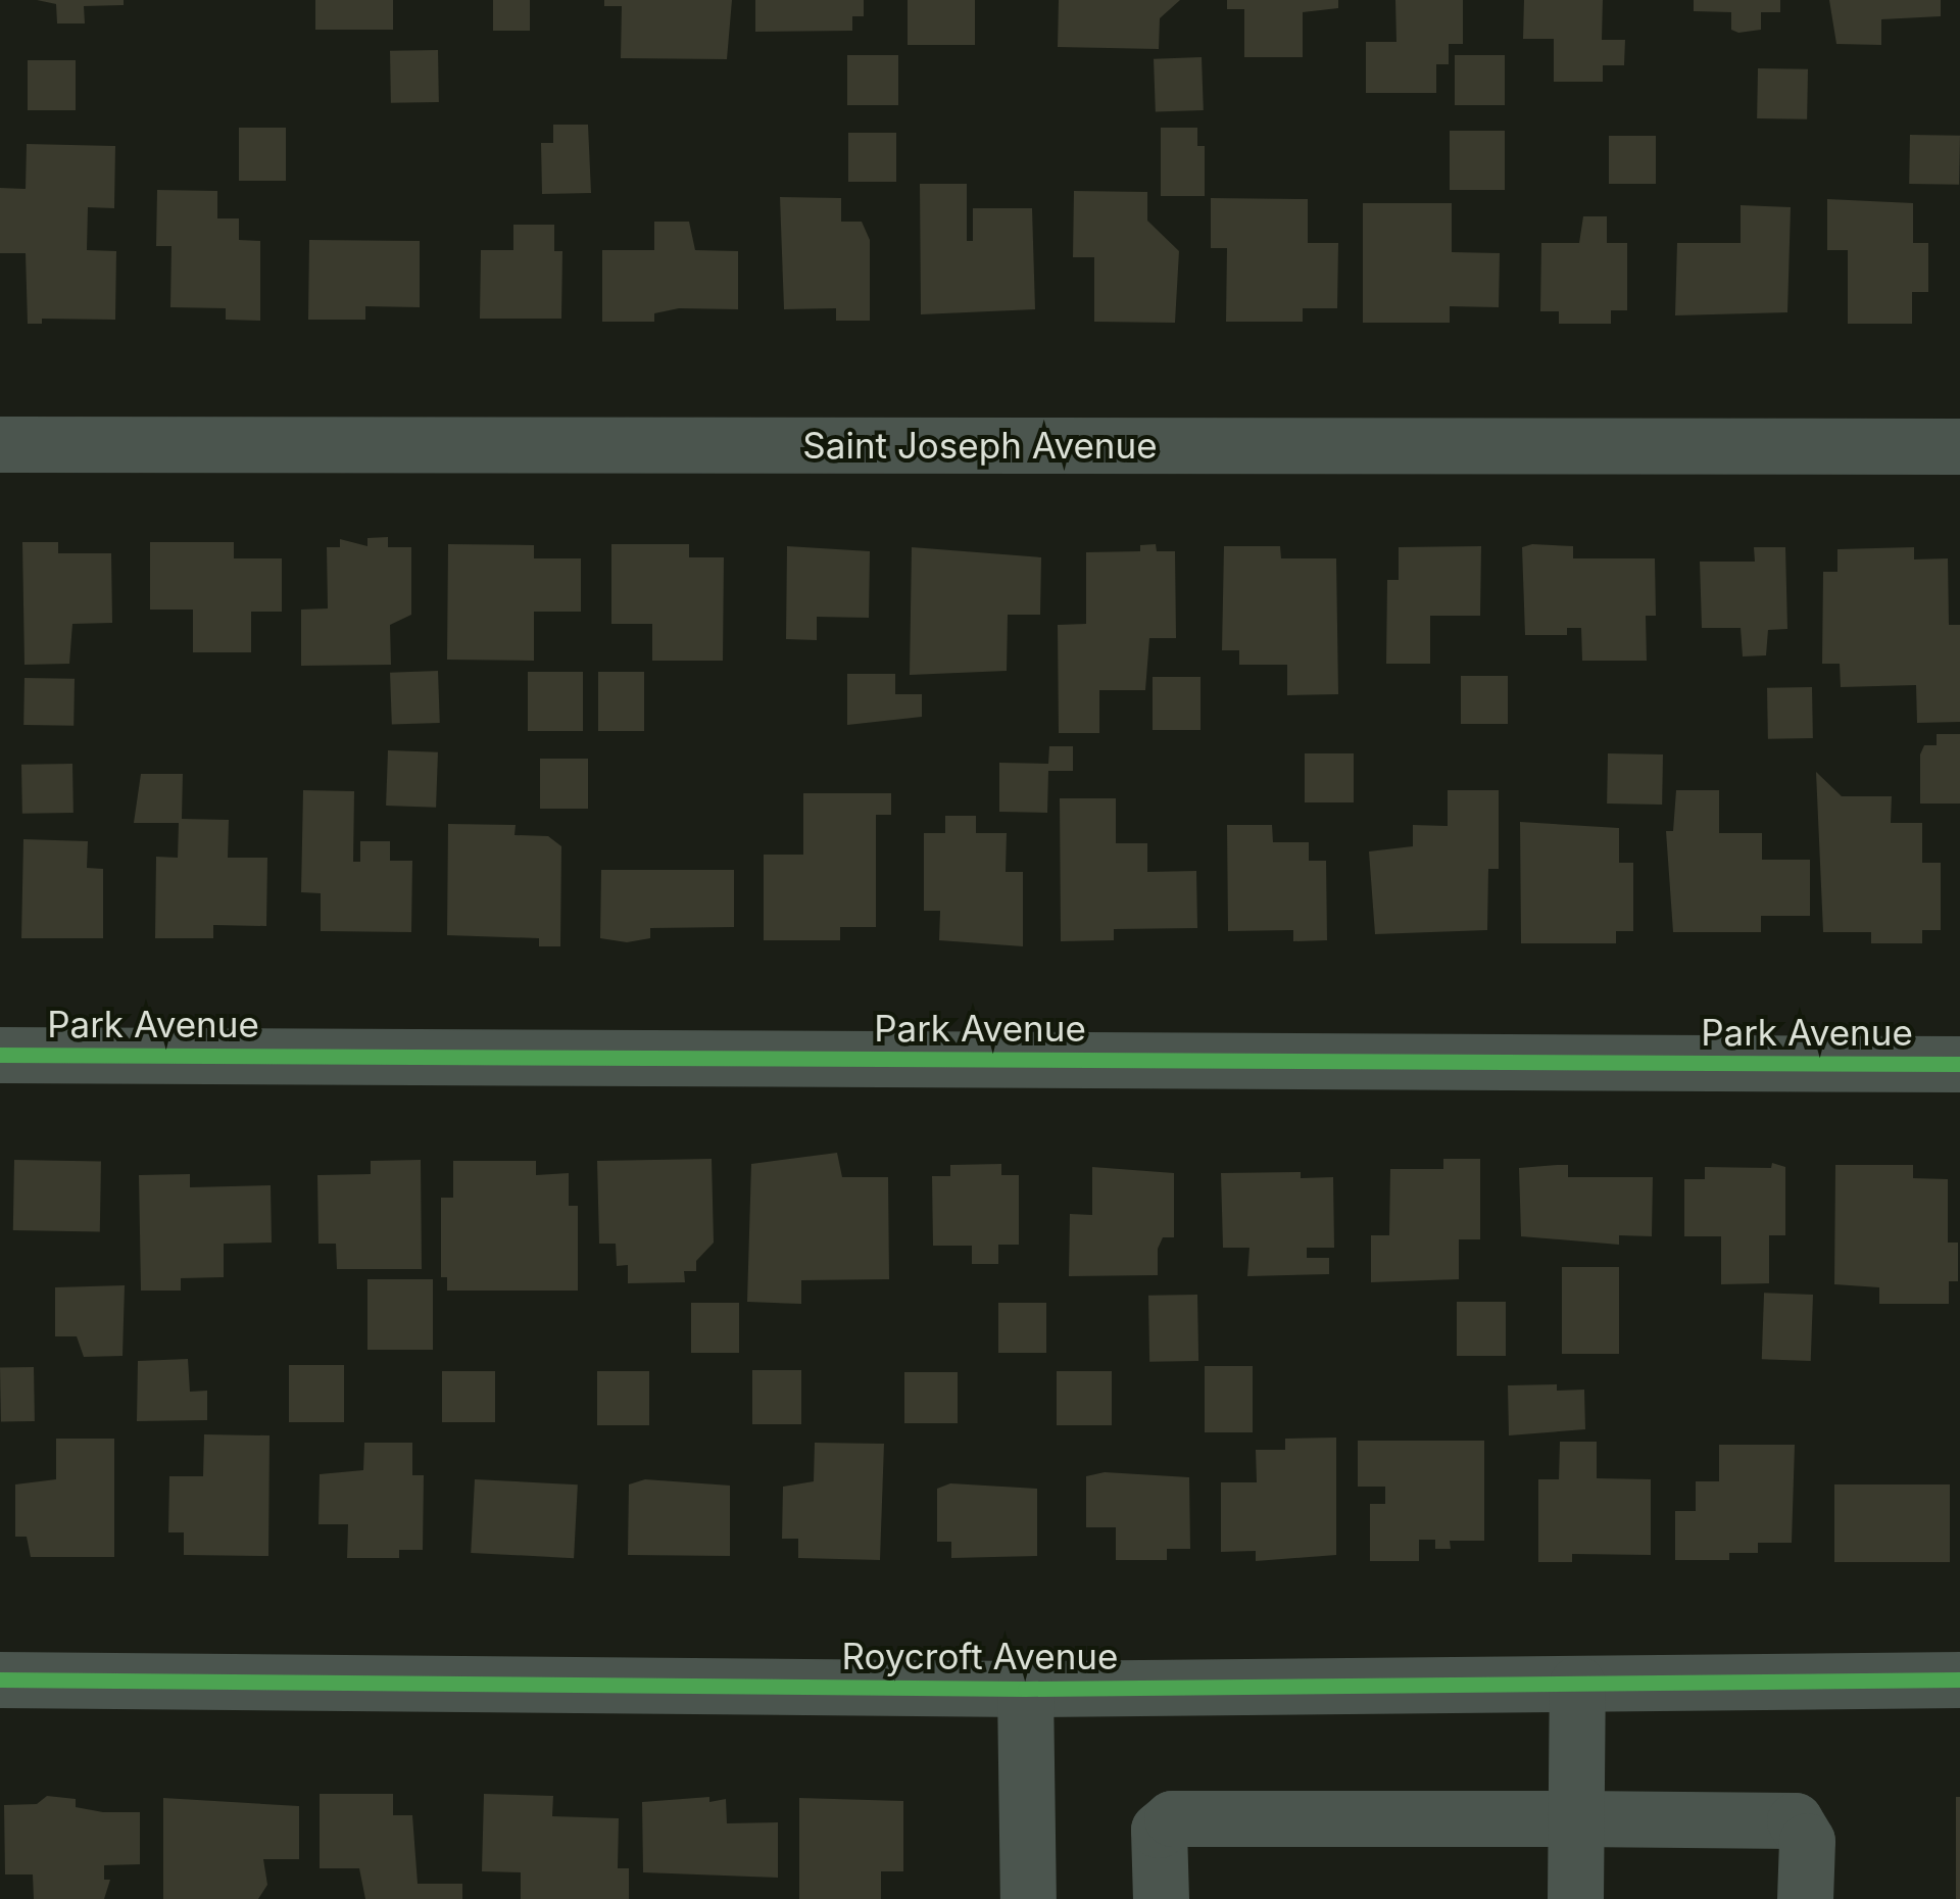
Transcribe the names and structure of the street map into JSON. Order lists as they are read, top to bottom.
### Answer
{
  "streets": {
    "street": ["Saint Joseph Avenue", "Park Avenue", "Roycroft Avenue"]
  }
}
